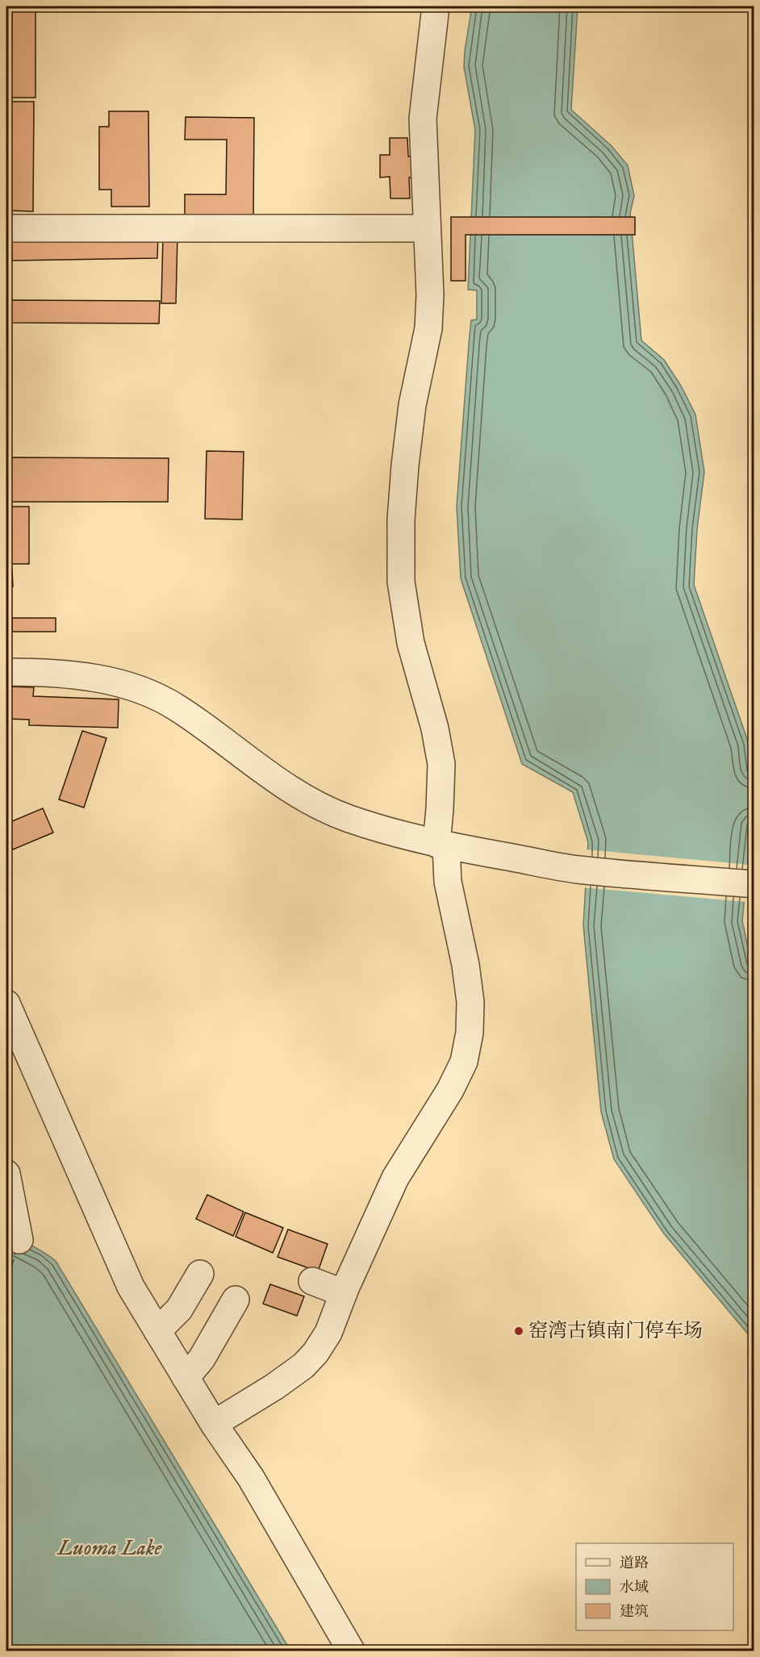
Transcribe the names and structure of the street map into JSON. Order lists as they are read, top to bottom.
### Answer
{
  "water": ["Luoma Lake"],
  "places": ["窑湾古镇南门停车场"],
  "legend": ["道路", "水域", "建筑"]
}
